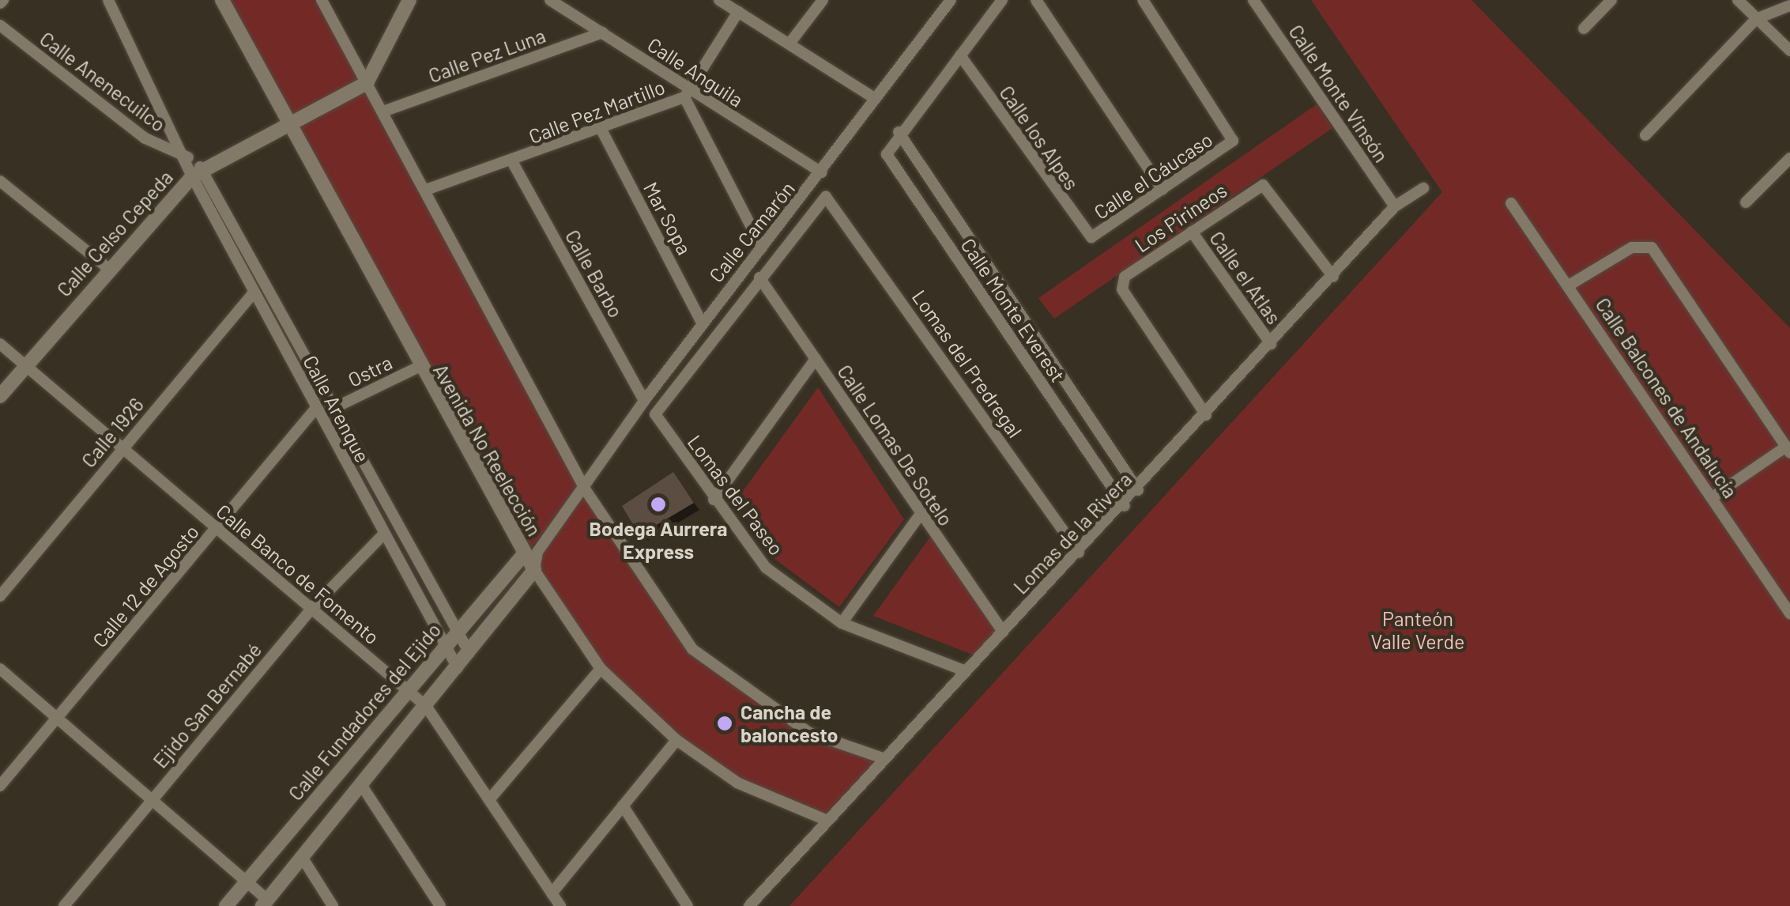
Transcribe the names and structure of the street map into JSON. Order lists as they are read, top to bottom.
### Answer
{
  "streets": {
    "street": [
      "Calle Pez Luna",
      "Calle Anguila",
      "Calle Anenecuilco",
      "Calle Monte Vinsón",
      "Calle Pez Martillo",
      "Calle los Alpes",
      "Calle el Cáucaso",
      "Los Pirineos",
      "Mar Sopa",
      "Calle Camarón",
      "Calle Celso Cepeda",
      "Calle Barbo",
      "Calle el Atlas",
      "Calle Monte Everest",
      "Lomas del Predregal",
      "Ostra",
      "Calle Balcones de Andalucía",
      "Calle Arenque",
      "Calle 1926",
      "Calle Lomas De Sotelo",
      "Avenida No Reelección",
      "Lomas del Paseo",
      "Lomas de la Rivera",
      "Calle Banco de Fomento",
      "Calle 12 de Agosto",
      "Ejido San Bernabé",
      "Calle Fundadores del Ejido"
    ]
  },
  "crossings": [
    ["Calle Pez Luna", "Calle Anguila"],
    ["Calle Anguila", "Calle Pez Martillo"],
    ["Calle Anguila", "Calle Camarón"],
    ["Calle Anenecuilco", "Calle Celso Cepeda"],
    ["Calle Anenecuilco", "Calle Arenque"],
    ["Calle Monte Vinsón", "Lomas de la Rivera"],
    ["Calle Pez Martillo", "Mar Sopa"],
    ["Calle Pez Martillo", "Calle Barbo"],
    ["Calle los Alpes", "Calle el Cáucaso"],
    ["Los Pirineos", "Calle el Atlas"],
    ["Los Pirineos", "Lomas de la Rivera"],
    ["Mar Sopa", "Calle Camarón"],
    ["Calle Camarón", "Calle Barbo"],
    ["Calle Camarón", "Calle Fundadores del Ejido"],
    ["Calle Celso Cepeda", "Calle Arenque"],
    ["Calle Celso Cepeda", "Avenida No Reelección"],
    ["Calle Celso Cepeda", "Calle Banco de Fomento"],
    ["Calle el Atlas", "Lomas de la Rivera"],
    ["Calle Monte Everest", "Lomas de la Rivera"],
    ["Lomas del Predregal", "Calle Lomas De Sotelo"],
    ["Lomas del Predregal", "Lomas del Paseo"],
    ["Lomas del Predregal", "Lomas de la Rivera"],
    ["Ostra", "Calle Arenque"],
    ["Ostra", "Avenida No Reelección"],
    ["Calle Arenque", "Calle 1926"],
    ["Calle Arenque", "Calle 12 de Agosto"],
    ["Calle Arenque", "Ejido San Bernabé"],
    ["Calle Arenque", "Calle Fundadores del Ejido"],
    ["Calle 1926", "Calle Banco de Fomento"],
    ["Calle Lomas De Sotelo", "Lomas del Paseo"],
    ["Calle Lomas De Sotelo", "Lomas de la Rivera"],
    ["Avenida No Reelección", "Lomas de la Rivera"],
    ["Avenida No Reelección", "Calle Fundadores del Ejido"],
    ["Lomas del Paseo", "Lomas de la Rivera"],
    ["Calle Banco de Fomento", "Calle 12 de Agosto"],
    ["Calle Banco de Fomento", "Ejido San Bernabé"],
    ["Calle Banco de Fomento", "Calle Fundadores del Ejido"]
  ],
  "parks": ["Panteón Valle Verde"],
  "places": ["Bodega Aurrera Express", "Cancha de baloncesto"]
}
